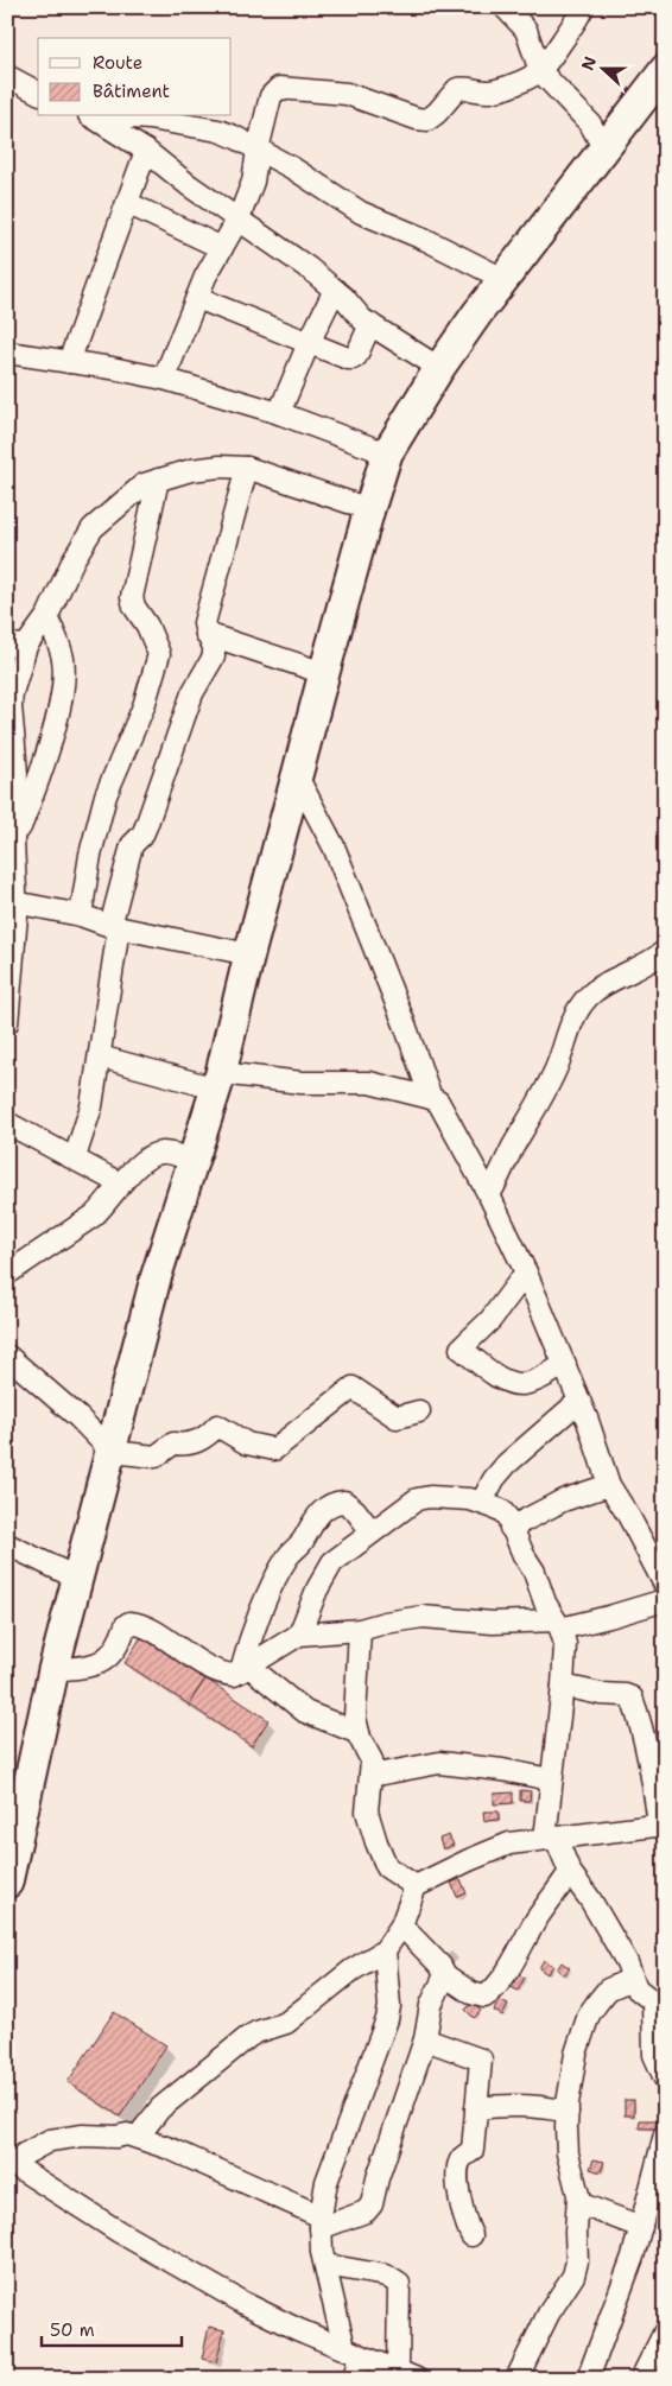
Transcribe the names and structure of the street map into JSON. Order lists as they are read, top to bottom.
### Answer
{
  "legend": ["Route", "Bâtiment"],
  "scale_bar": "50 m",
  "north": "left"
}
